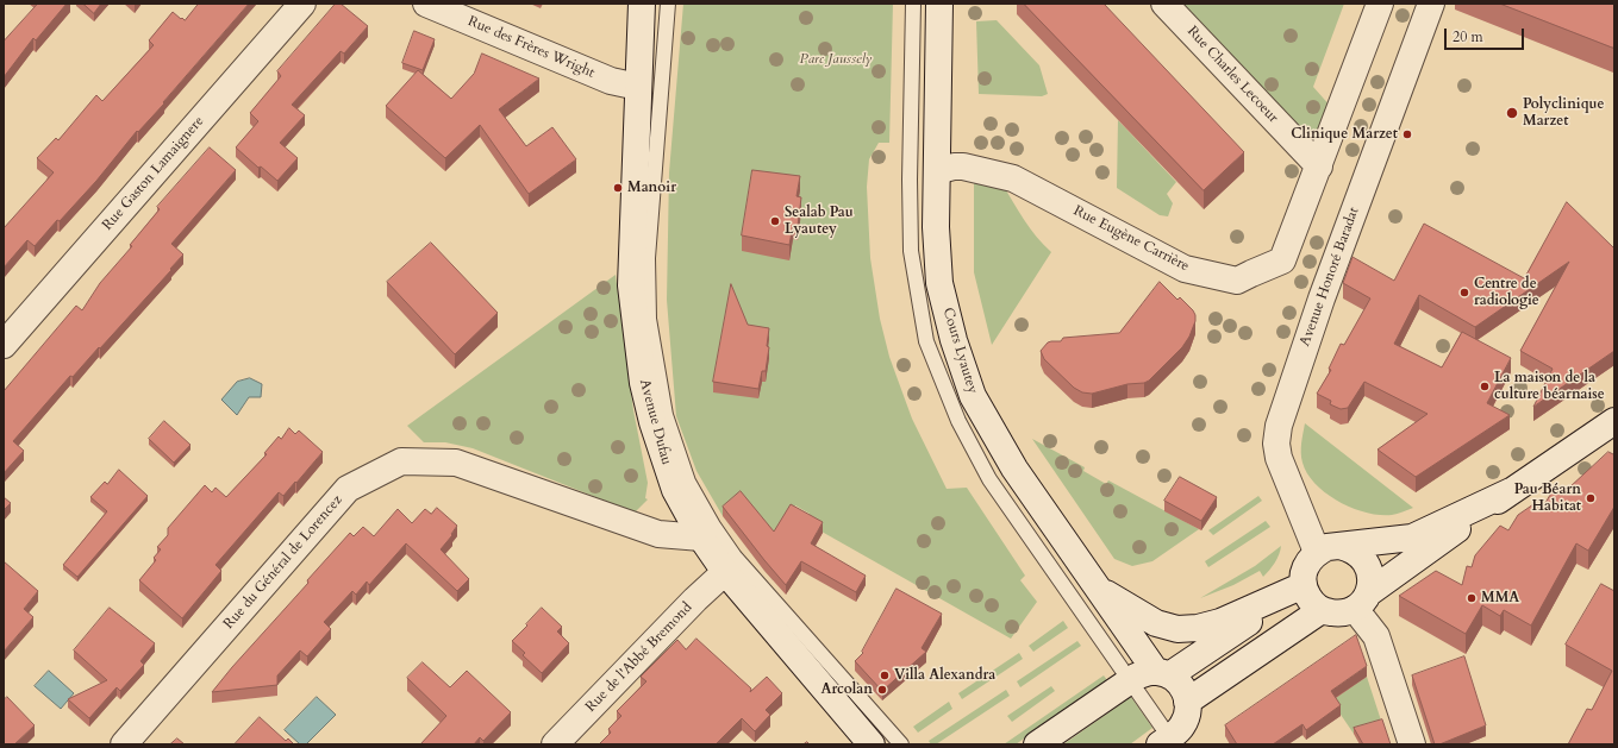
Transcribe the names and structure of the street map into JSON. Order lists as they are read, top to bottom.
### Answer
{
  "streets": {
    "street": [
      "Rue des Frères Wright",
      "Rue Charles Lecoeur",
      "Rue Gaston Lamaignere",
      "Rue Eugène Carrière",
      "Avenue Honoré Baradat",
      "Cours Lyautey",
      "Avenue Dufau",
      "Rue du Général de Lorencez",
      "Rue de l'Abbé Bremond"
    ]
  },
  "crossings": [
    ["Rue des Frères Wright", "Avenue Dufau"],
    ["Rue Charles Lecoeur", "Rue Eugène Carrière"],
    ["Rue Eugène Carrière", "Cours Lyautey"],
    ["Avenue Dufau", "Rue du Général de Lorencez"],
    ["Avenue Dufau", "Rue de l'Abbé Bremond"]
  ],
  "parks": ["Parc Jaussely"],
  "places": [
    "Polyclinique Marzet",
    "Clinique Marzet",
    "Manoir",
    "Sealab Pau Lyautey",
    "Centre de radiologie",
    "La maison de la culture béarnaise",
    "Pau Béarn Habitat",
    "MMA",
    "Villa Alexandra",
    "Arcolan"
  ],
  "scale_bar": "20 m"
}
